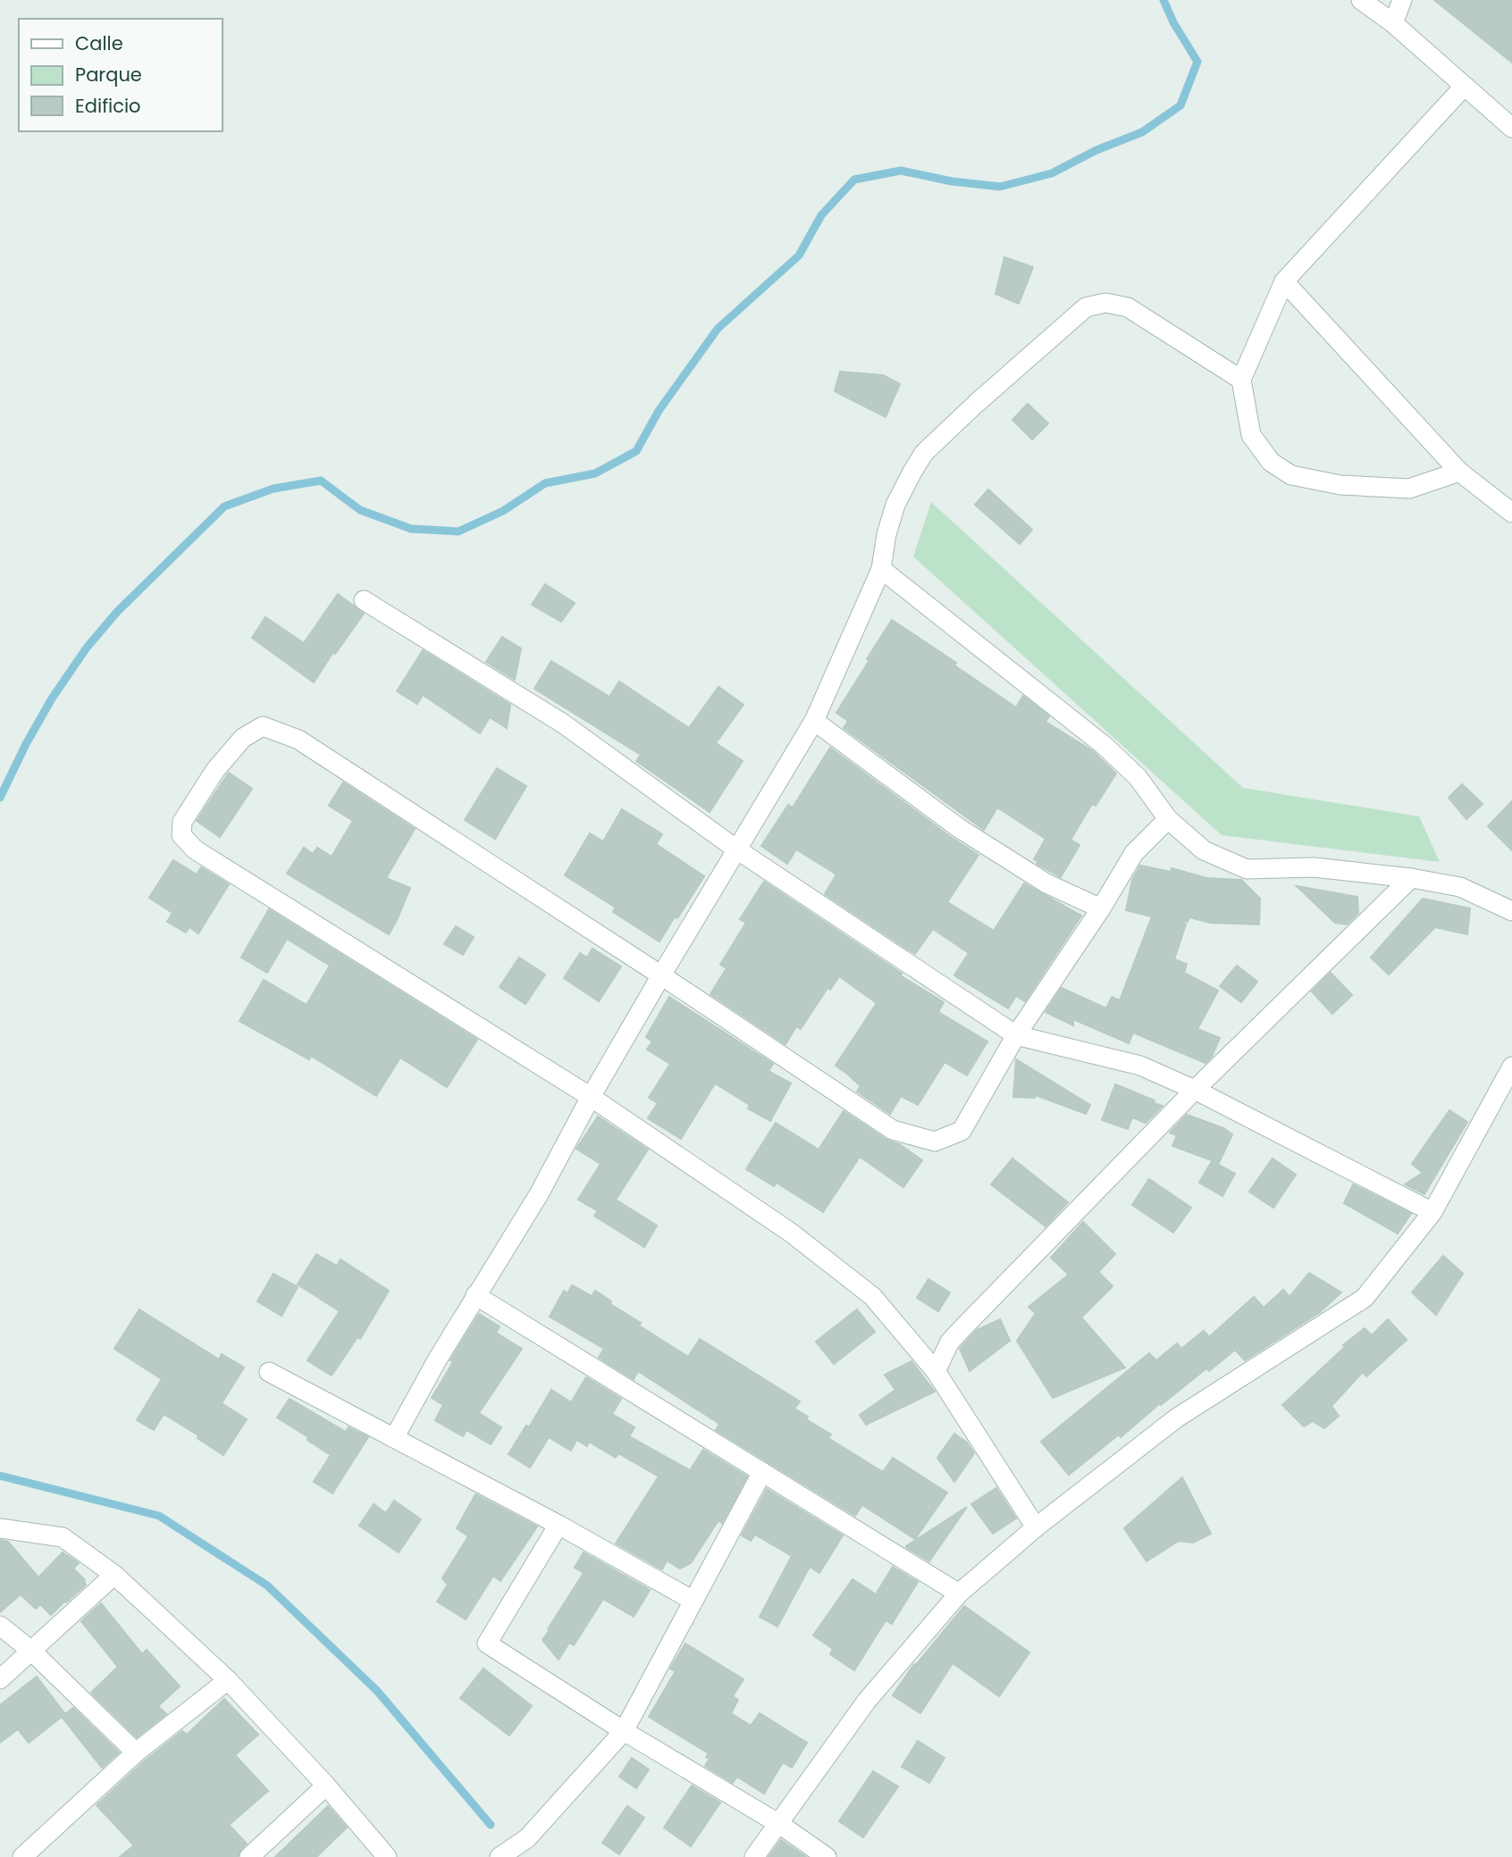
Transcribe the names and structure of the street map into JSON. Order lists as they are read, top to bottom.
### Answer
{
  "legend": ["Calle", "Parque", "Edificio"]
}
